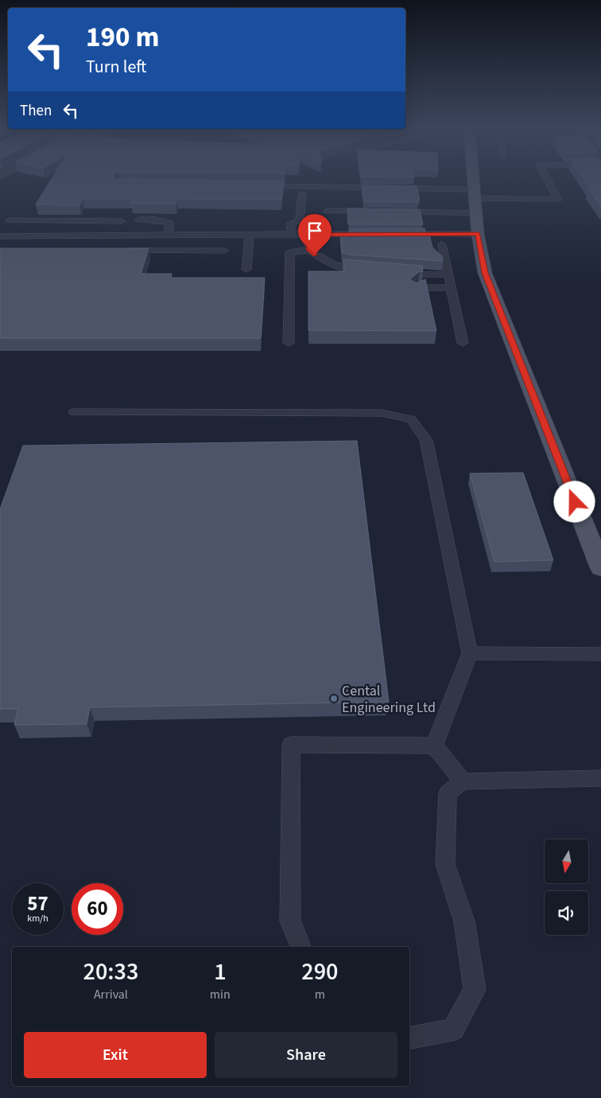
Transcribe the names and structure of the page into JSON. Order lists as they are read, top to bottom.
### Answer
{
  "places": ["Cental Engineering Ltd"],
  "north": "bottom",
  "page": {
    "turn": ["190 m", "Turn left"],
    "then": "Then",
    "speed": "57 km/h",
    "limit": "60",
    "eta": [
      "20:33",
      "Arrival",
      "1",
      "min",
      "290",
      "m"
    ],
    "buttons": ["Exit", "Share"]
  }
}
